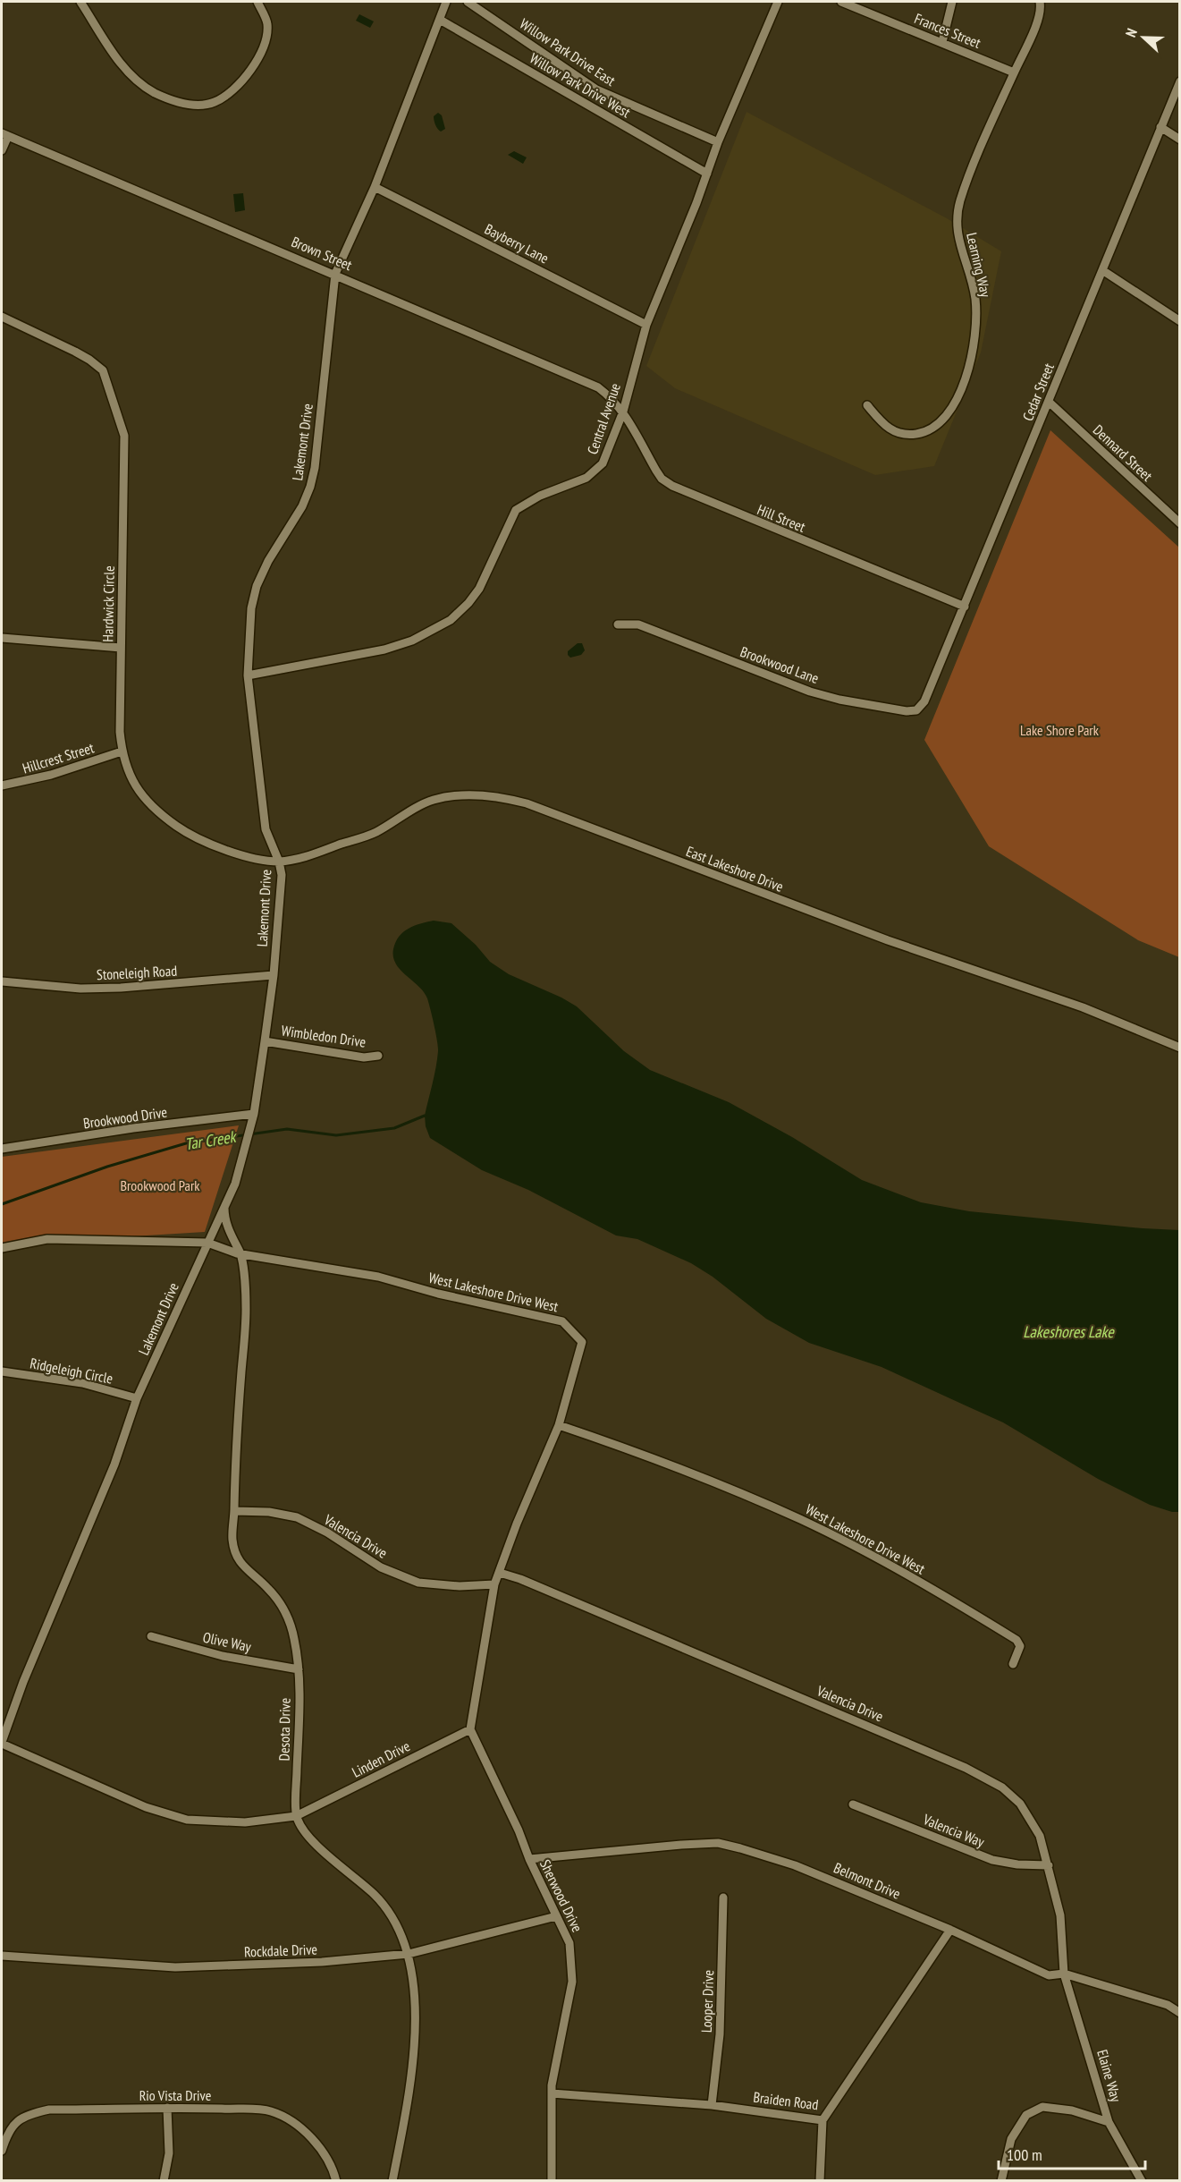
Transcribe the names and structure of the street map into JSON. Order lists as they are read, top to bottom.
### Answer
{
  "streets": {
    "street": [
      "Frances Street",
      "Willow Park Drive East",
      "Willow Park Drive West",
      "Bayberry Lane",
      "Brown Street",
      "Learning Way",
      "Cedar Street",
      "Central Avenue",
      "Lakemont Drive",
      "Dennard Street",
      "Hill Street",
      "Hardwick Circle",
      "Brookwood Lane",
      "Hillcrest Street",
      "East Lakeshore Drive",
      "Stoneleigh Road",
      "Wimbledon Drive",
      "Brookwood Drive",
      "West Lakeshore Drive West",
      "Ridgeleigh Circle",
      "Valencia Drive",
      "Olive Way",
      "Desota Drive",
      "Linden Drive",
      "Valencia Way",
      "Belmont Drive",
      "Sherwood Drive",
      "Rockdale Drive",
      "Looper Drive",
      "Elaine Way",
      "Rio Vista Drive",
      "Braiden Road"
    ]
  },
  "crossings": [
    ["Frances Street", "Learning Way"],
    ["Willow Park Drive East", "Central Avenue"],
    ["Willow Park Drive West", "Central Avenue"],
    ["Willow Park Drive West", "Lakemont Drive"],
    ["Bayberry Lane", "Central Avenue"],
    ["Bayberry Lane", "Lakemont Drive"],
    ["Brown Street", "Central Avenue"],
    ["Brown Street", "Lakemont Drive"],
    ["Brown Street", "Hill Street"],
    ["Cedar Street", "Dennard Street"],
    ["Cedar Street", "Hill Street"],
    ["Cedar Street", "Brookwood Lane"],
    ["Central Avenue", "Lakemont Drive"],
    ["Central Avenue", "Hill Street"],
    ["Lakemont Drive", "Hardwick Circle"],
    ["Lakemont Drive", "East Lakeshore Drive"],
    ["Lakemont Drive", "Stoneleigh Road"],
    ["Lakemont Drive", "Wimbledon Drive"],
    ["Lakemont Drive", "Brookwood Drive"],
    ["Lakemont Drive", "West Lakeshore Drive West"],
    ["Lakemont Drive", "Ridgeleigh Circle"],
    ["Lakemont Drive", "Desota Drive"],
    ["Lakemont Drive", "Linden Drive"],
    ["Hardwick Circle", "Hillcrest Street"],
    ["Hardwick Circle", "East Lakeshore Drive"],
    ["West Lakeshore Drive West", "Desota Drive"],
    ["Valencia Drive", "Desota Drive"],
    ["Valencia Drive", "Valencia Way"],
    ["Valencia Drive", "Belmont Drive"],
    ["Valencia Drive", "Elaine Way"],
    ["Olive Way", "Desota Drive"],
    ["Desota Drive", "Linden Drive"],
    ["Linden Drive", "Sherwood Drive"],
    ["Belmont Drive", "Sherwood Drive"],
    ["Belmont Drive", "Elaine Way"],
    ["Belmont Drive", "Braiden Road"],
    ["Sherwood Drive", "Rockdale Drive"],
    ["Sherwood Drive", "Braiden Road"],
    ["Looper Drive", "Braiden Road"]
  ],
  "water": ["Tar Creek", "Lakeshores Lake"],
  "parks": ["Lake Shore Park", "Brookwood Park"],
  "scale_bar": "100 m",
  "north": "left"
}
